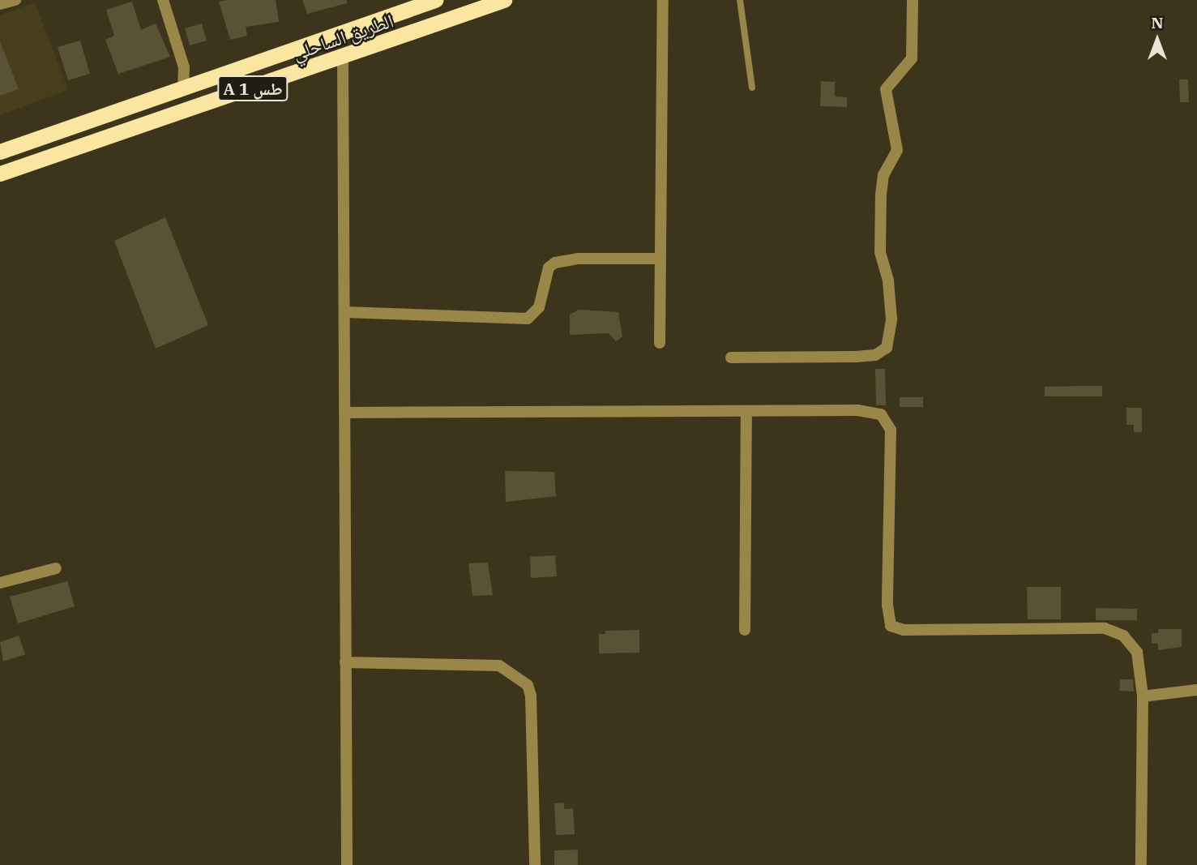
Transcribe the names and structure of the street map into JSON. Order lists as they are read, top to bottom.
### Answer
{
  "streets": {
    "highway": ["الطريق الساحلي", "A 1 طس"]
  },
  "north": "top"
}
